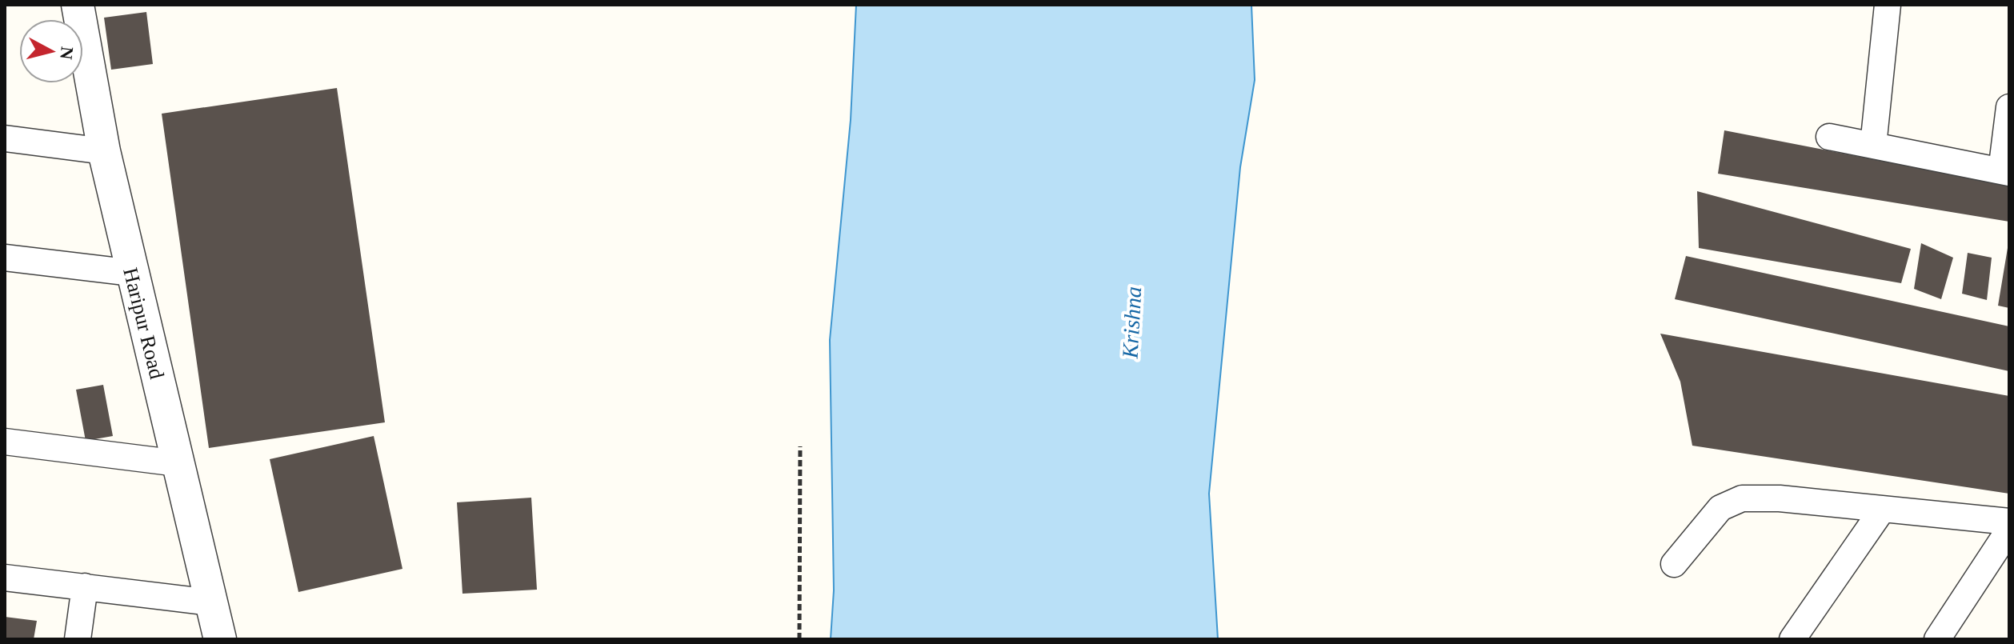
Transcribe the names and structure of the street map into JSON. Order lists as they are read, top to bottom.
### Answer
{
  "streets": {
    "street": ["Haripur Road"]
  },
  "water": ["Krishna"],
  "north": "right"
}
